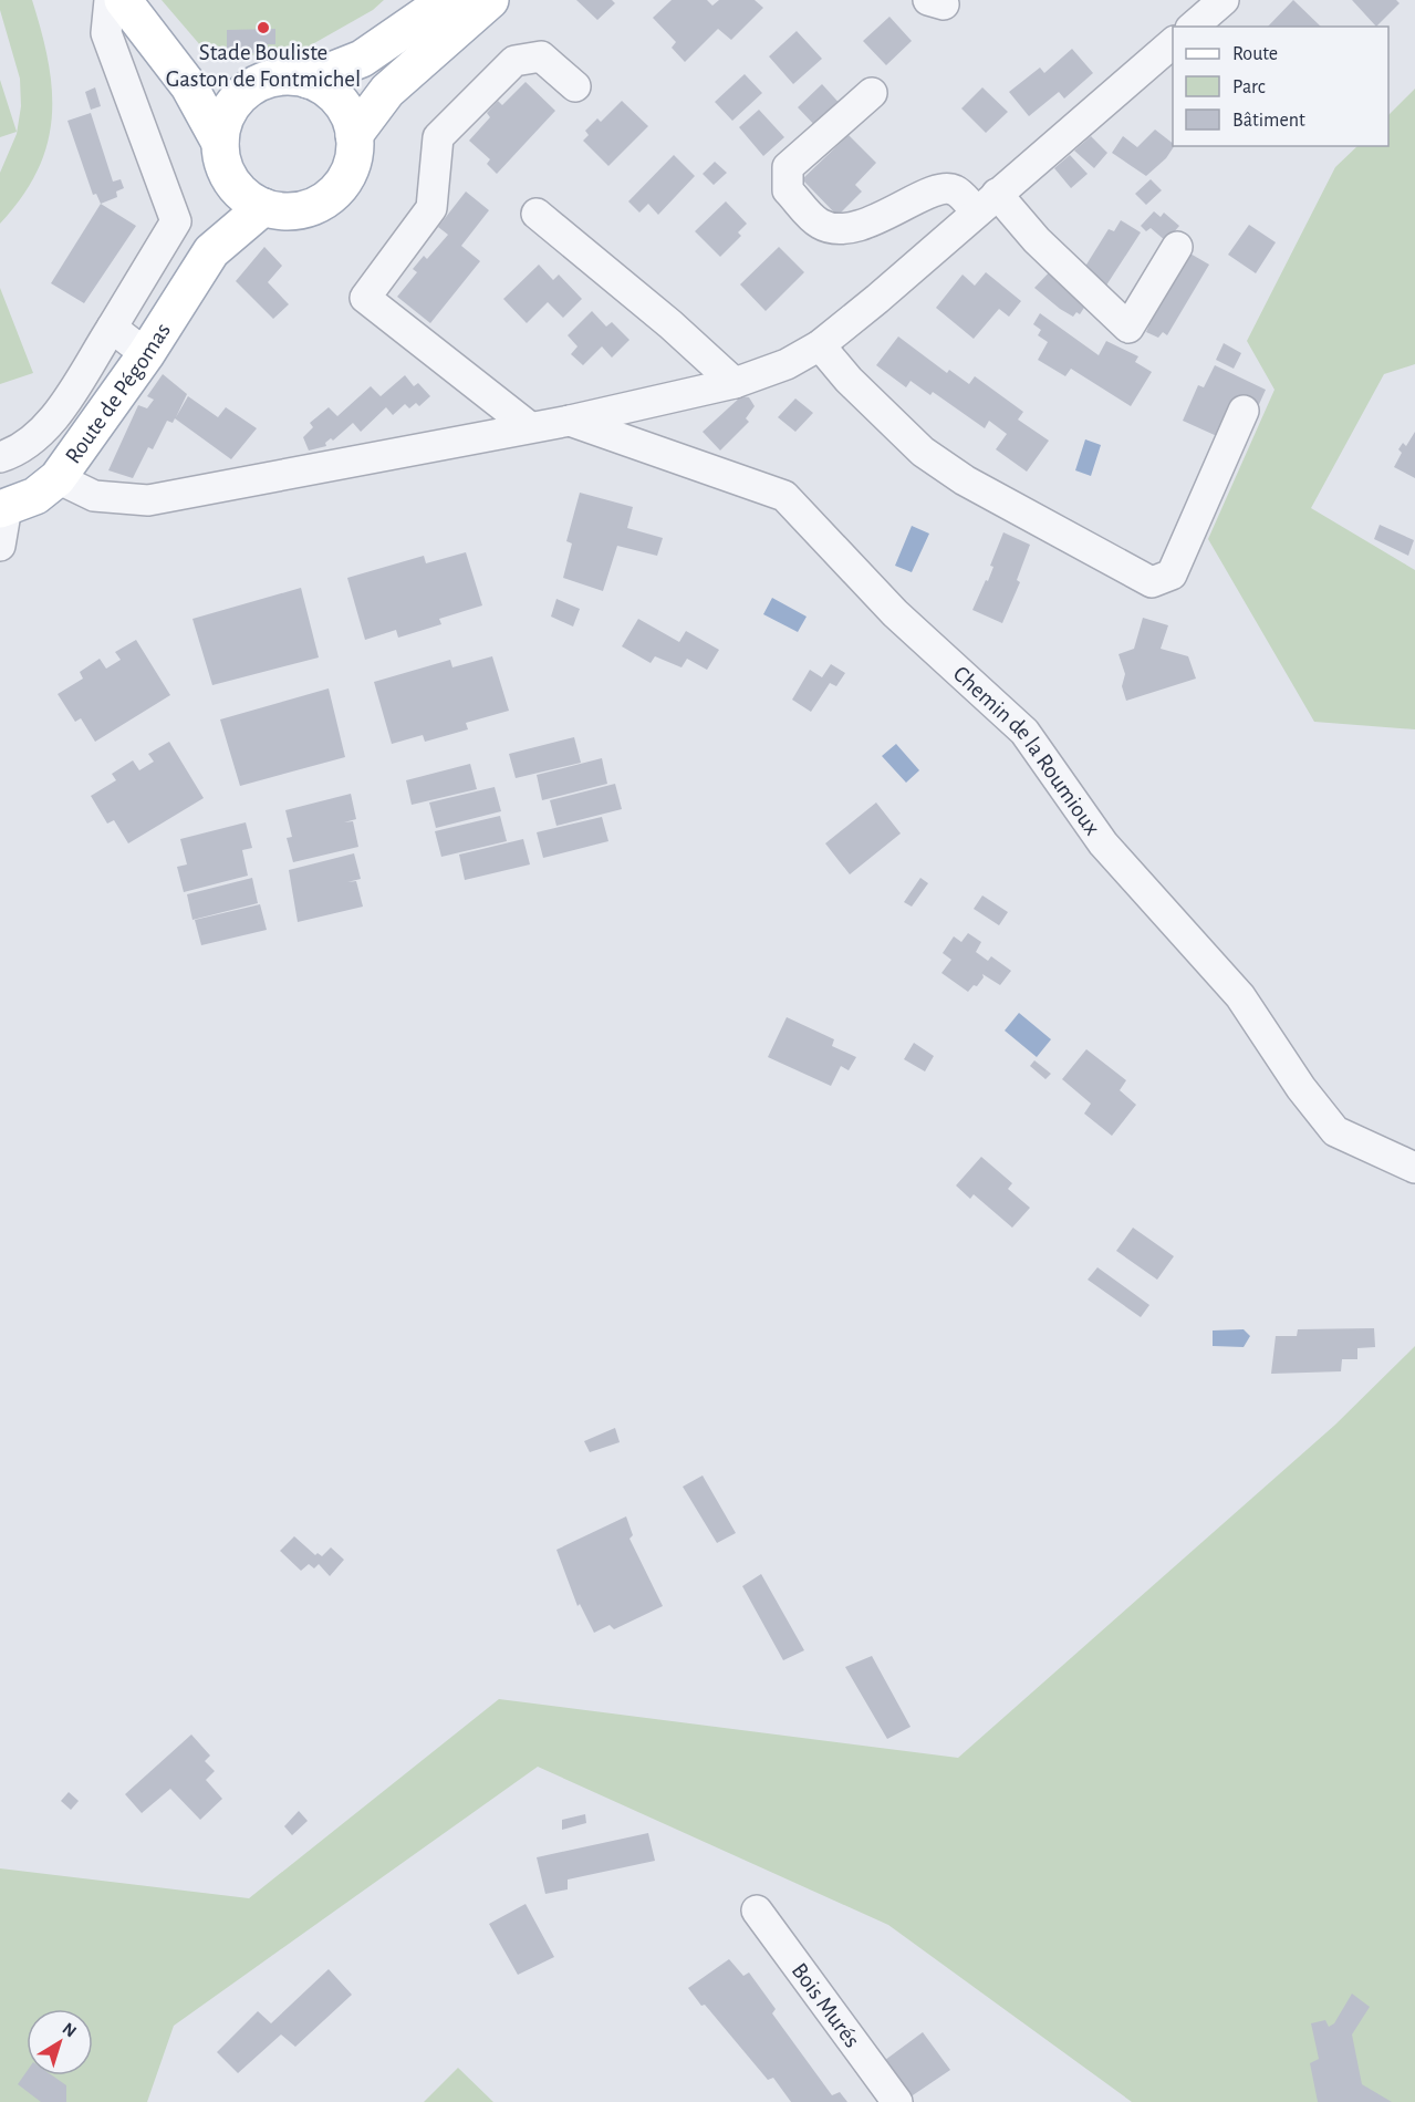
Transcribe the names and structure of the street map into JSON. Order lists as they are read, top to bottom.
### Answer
{
  "streets": {
    "main road": ["Route de Pégomas"],
    "street": ["Chemin de la Roumioux", "Bois Murés"]
  },
  "places": ["Stade Bouliste Gaston de Fontmichel"],
  "legend": ["Route", "Parc", "Bâtiment"],
  "north": "top right"
}
